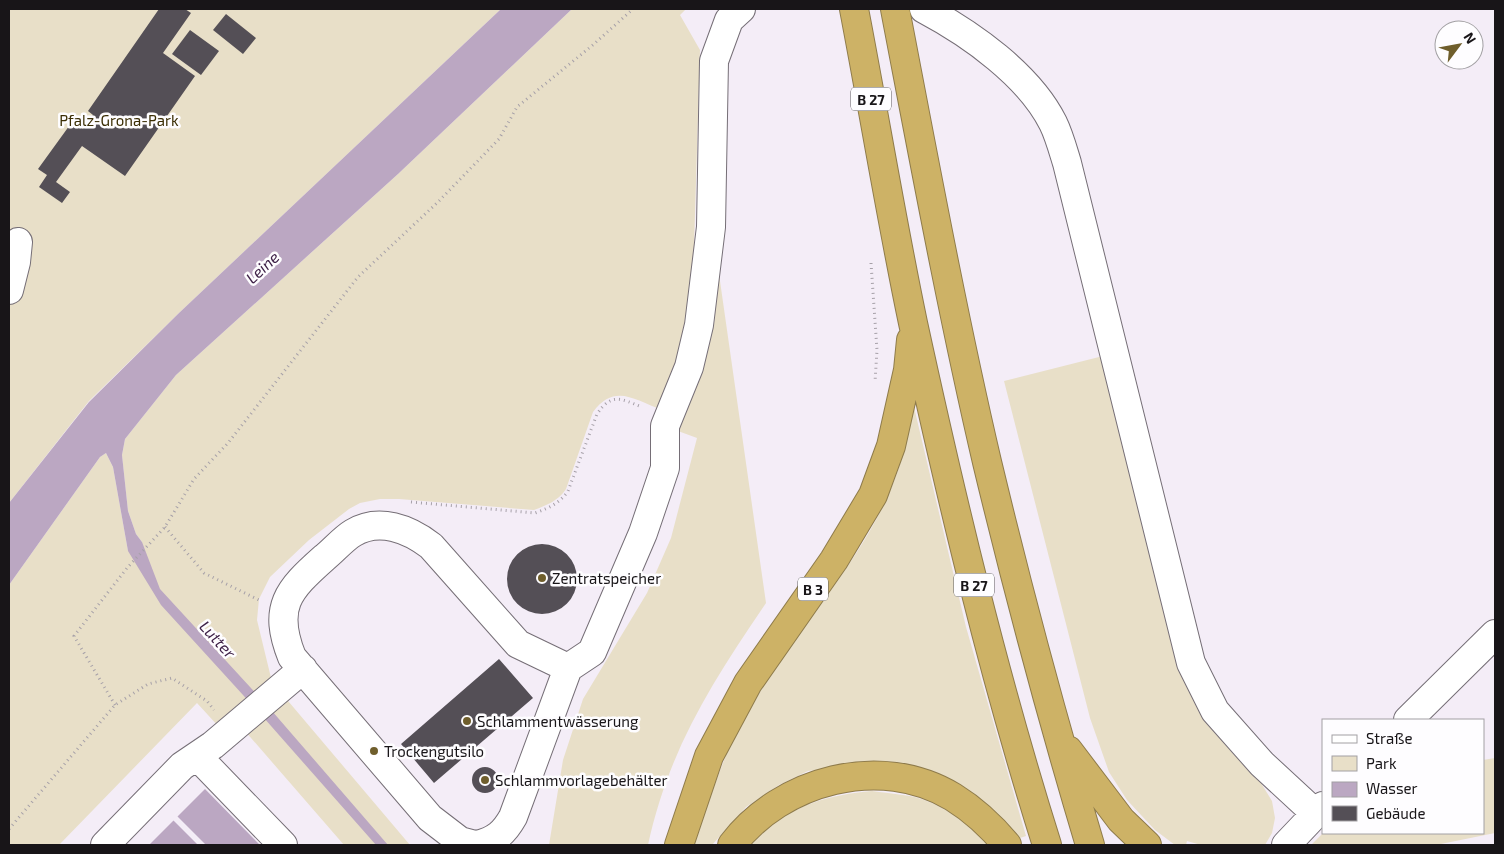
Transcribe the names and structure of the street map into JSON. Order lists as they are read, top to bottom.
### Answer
{
  "streets": {
    "highway": ["B 27", "B 3"]
  },
  "crossings": [
    ["B 27", "B 3"]
  ],
  "water": ["Leine", "Lutter"],
  "parks": ["Pfalz-Grona-Park"],
  "places": [
    "Zentratspeicher",
    "Schlammentwässerung",
    "Trockengutsilo",
    "Schlammvorlagebehälter"
  ],
  "legend": [
    "Straße",
    "Park",
    "Wasser",
    "Gebäude"
  ],
  "north": "top right"
}
